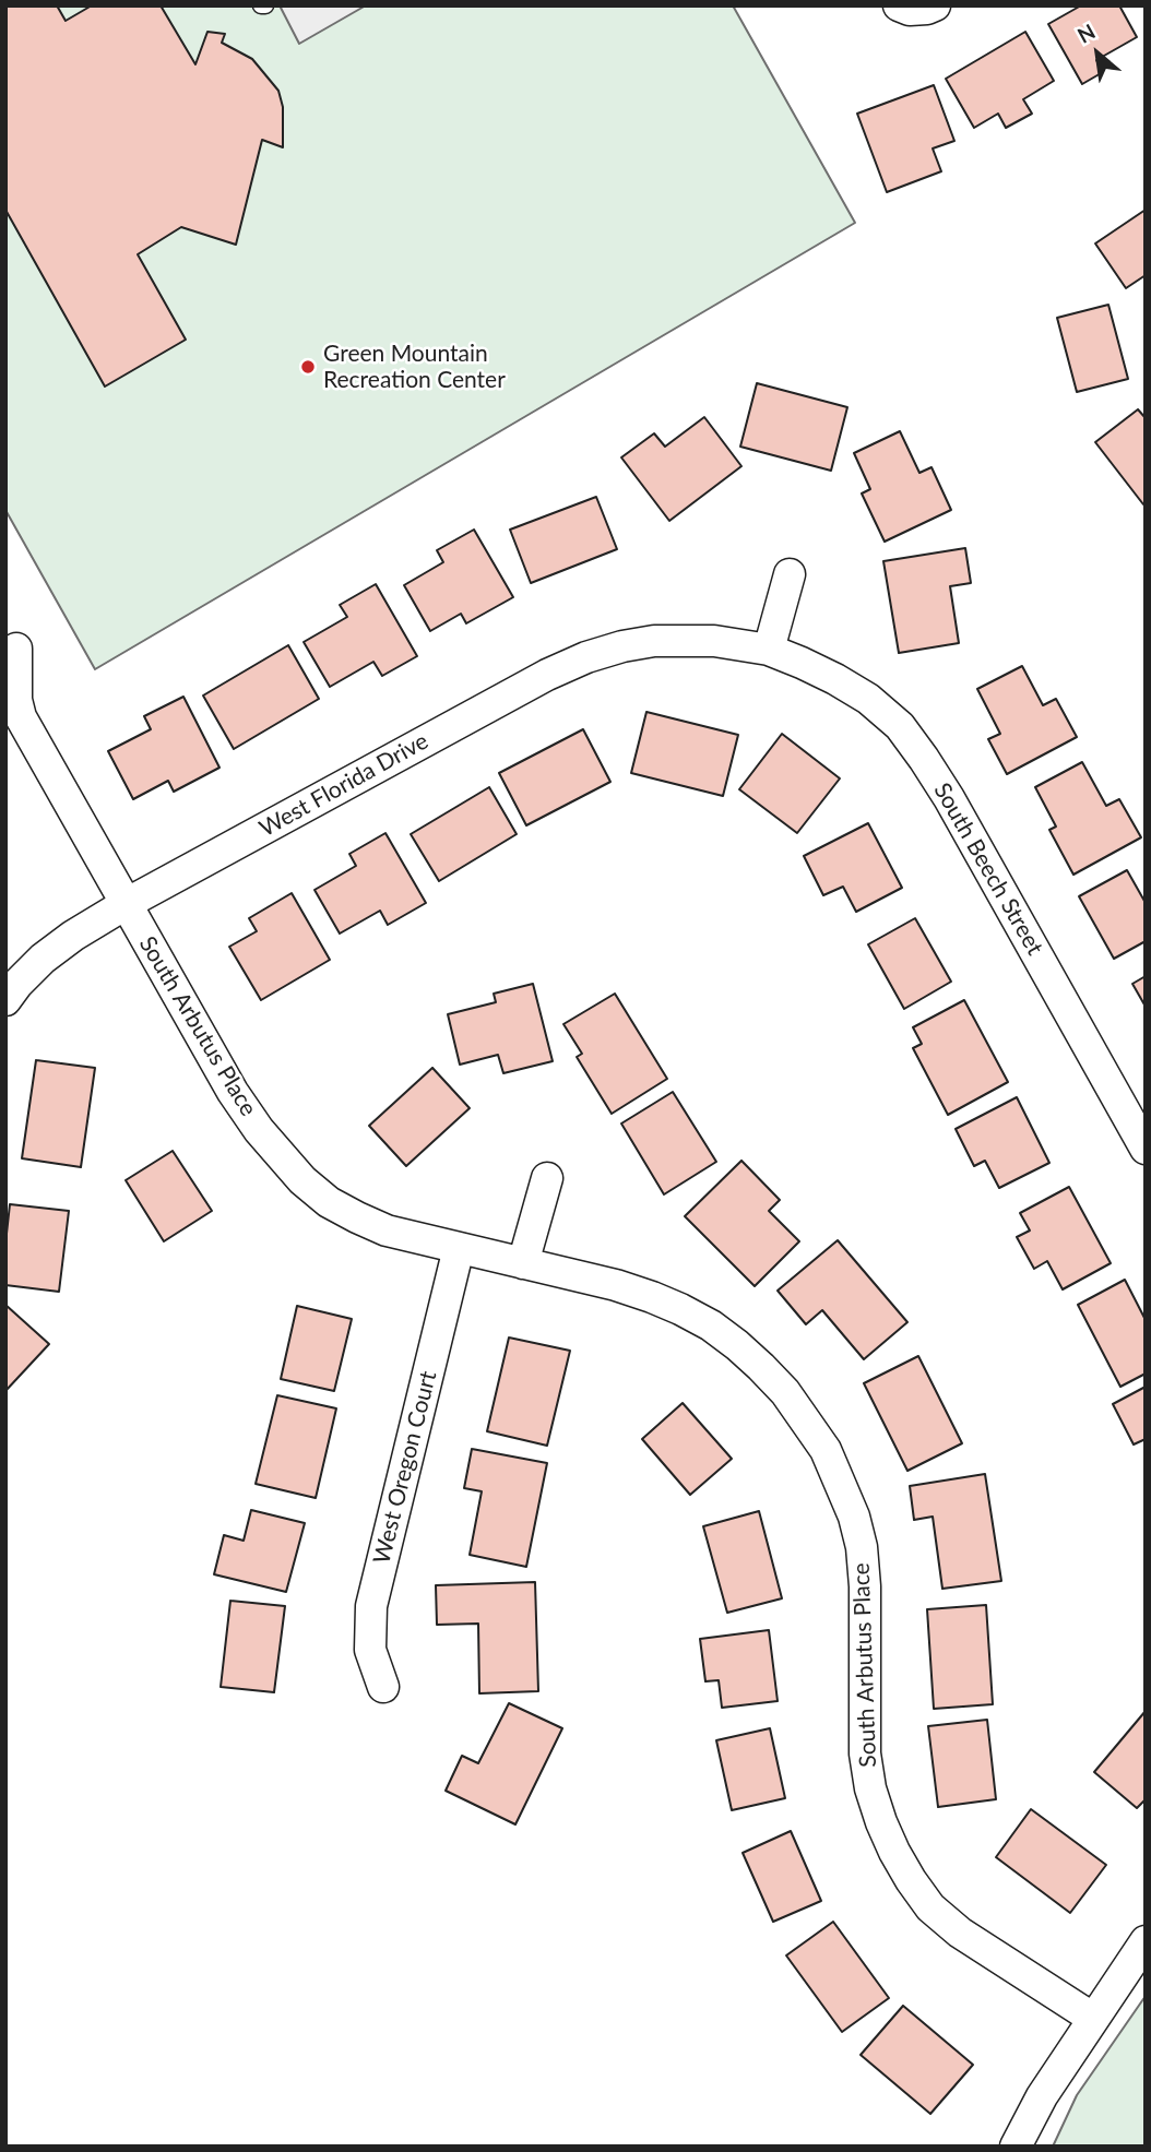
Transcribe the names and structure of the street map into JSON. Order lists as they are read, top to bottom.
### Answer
{
  "streets": {
    "street": [
      "West Florida Drive",
      "South Beech Street",
      "South Arbutus Place",
      "West Oregon Court"
    ]
  },
  "crossings": [
    ["West Florida Drive", "South Beech Street"],
    ["West Florida Drive", "South Arbutus Place"],
    ["South Arbutus Place", "West Oregon Court"]
  ],
  "places": ["Green Mountain Recreation Center"],
  "north": "top left"
}
